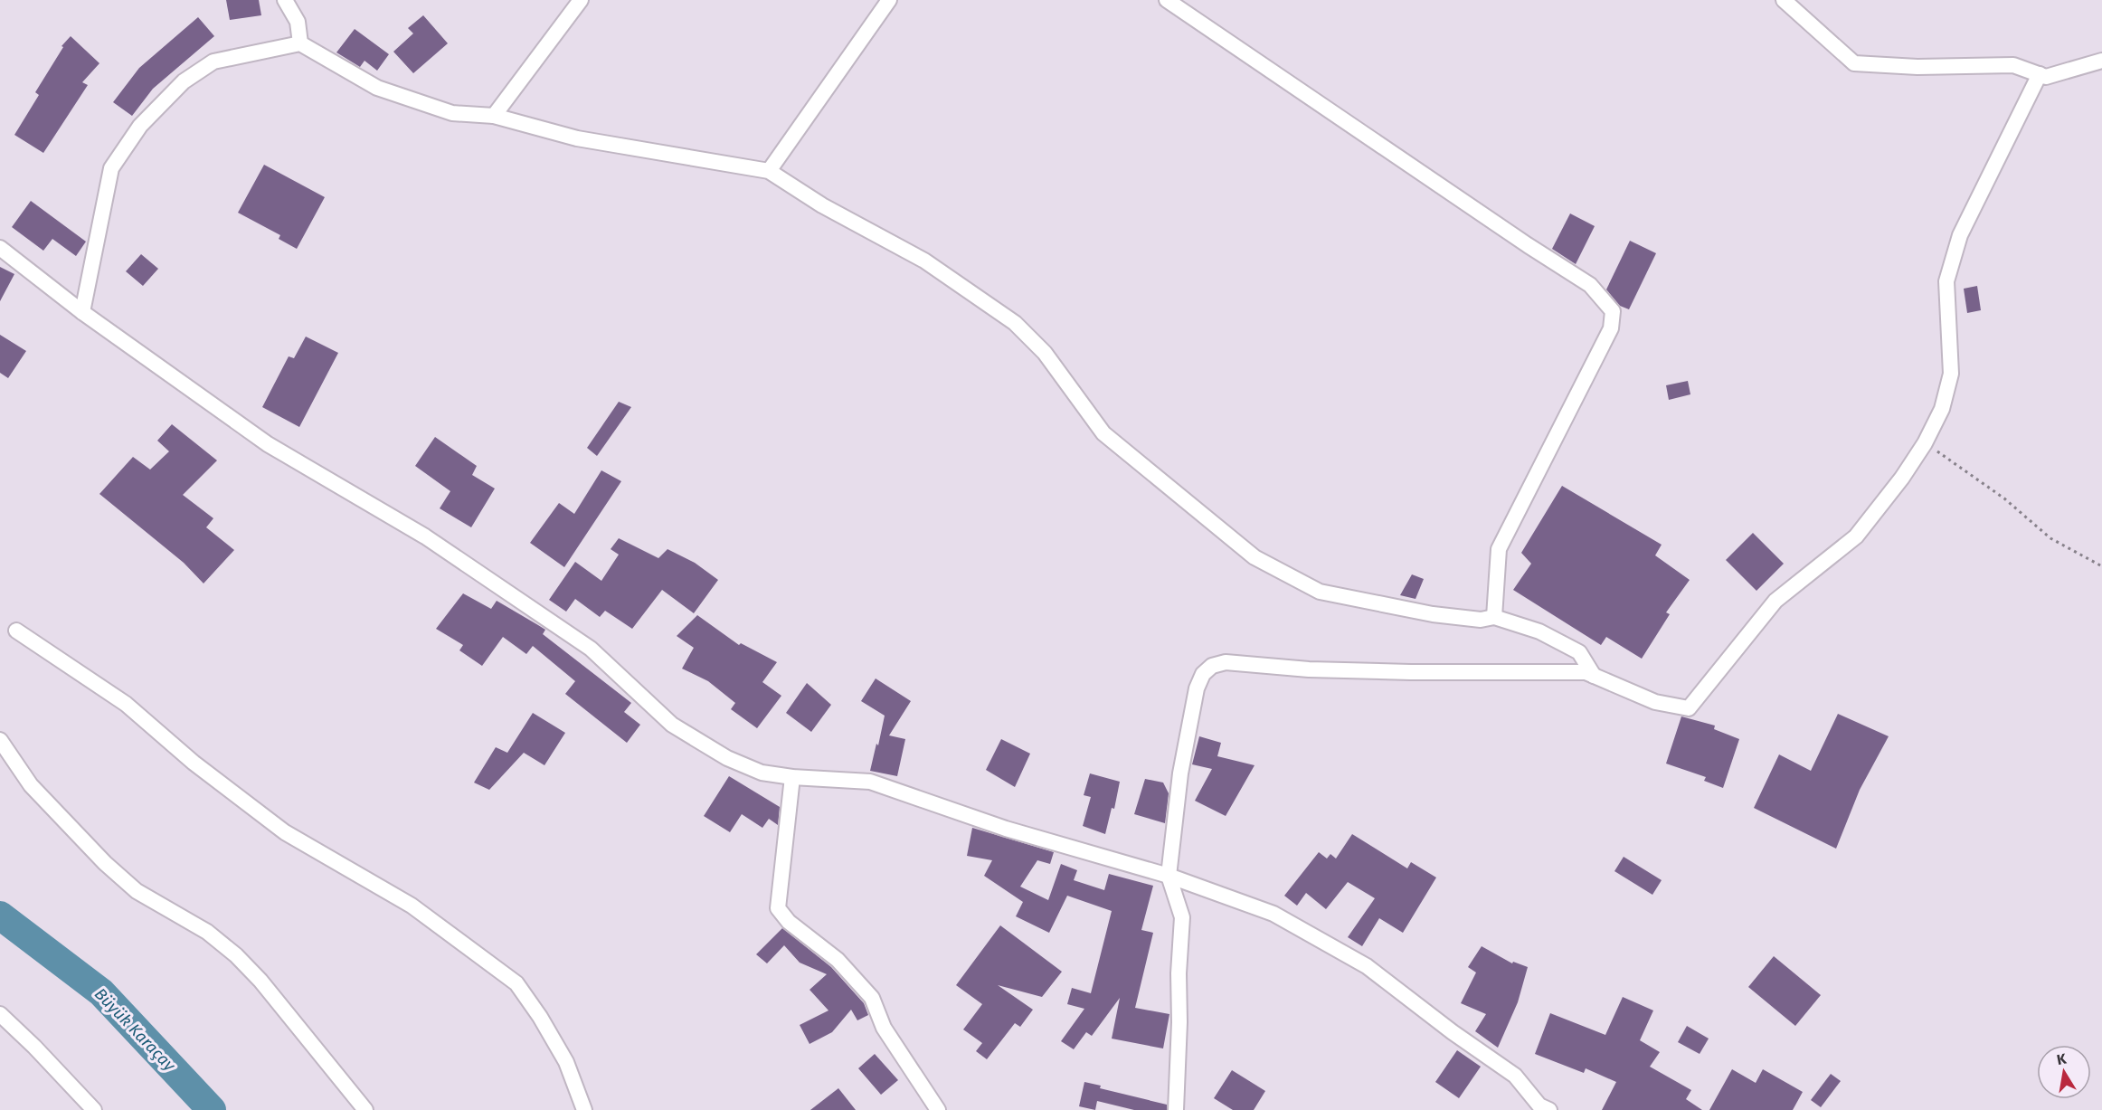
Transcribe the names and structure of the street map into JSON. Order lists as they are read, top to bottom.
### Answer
{
  "water": ["Büyük Karaçay"],
  "north": "top"
}
